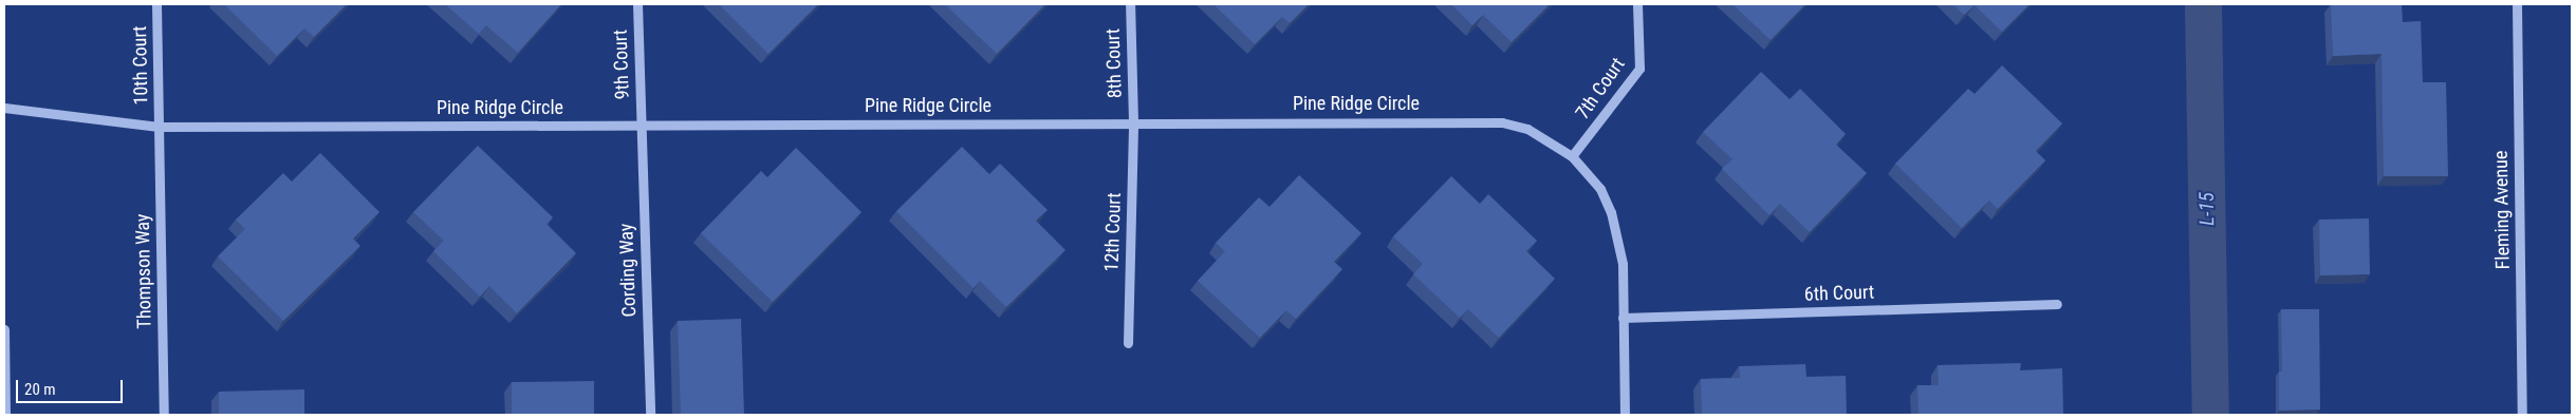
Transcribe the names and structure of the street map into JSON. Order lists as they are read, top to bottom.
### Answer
{
  "streets": {
    "street": [
      "8th Court",
      "9th Court",
      "10th Court",
      "7th Court",
      "Pine Ridge Circle",
      "Fleming Avenue",
      "12th Court",
      "Cording Way",
      "Thompson Way",
      "6th Court"
    ]
  },
  "crossings": [
    ["8th Court", "Pine Ridge Circle"],
    ["8th Court", "12th Court"],
    ["9th Court", "Pine Ridge Circle"],
    ["9th Court", "Cording Way"],
    ["10th Court", "Pine Ridge Circle"],
    ["10th Court", "Thompson Way"],
    ["7th Court", "Pine Ridge Circle"],
    ["Pine Ridge Circle", "12th Court"],
    ["Pine Ridge Circle", "Cording Way"],
    ["Pine Ridge Circle", "Thompson Way"],
    ["Pine Ridge Circle", "6th Court"]
  ],
  "water": ["L-15"],
  "scale_bar": "20 m"
}
